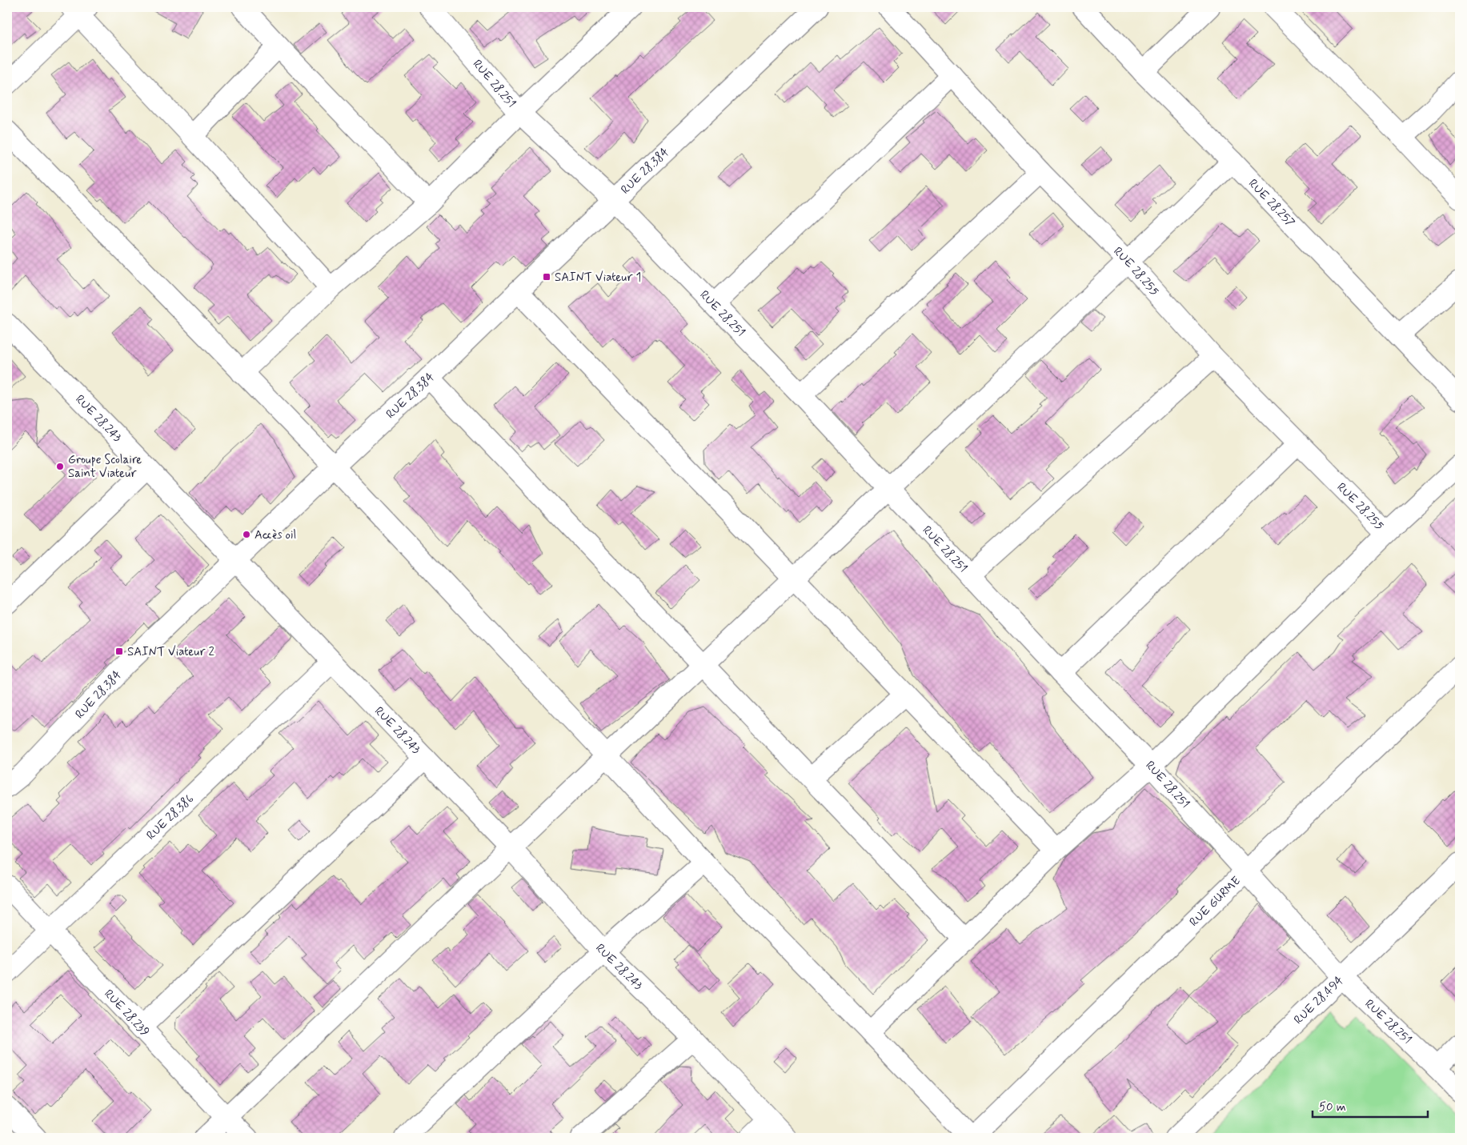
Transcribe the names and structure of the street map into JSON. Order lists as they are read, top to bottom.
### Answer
{
  "streets": {
    "street": [
      "RUE 28.251",
      "RUE 28.384",
      "RUE 28.257",
      "RUE 28.255",
      "RUE 28.243",
      "RUE 28.386",
      "RUE GURME",
      "RUE 28.494",
      "RUE 28.239"
    ]
  },
  "crossings": [
    ["RUE 28.251", "RUE 28.384"],
    ["RUE 28.251", "RUE GURME"],
    ["RUE 28.251", "RUE 28.494"],
    ["RUE 28.384", "RUE 28.243"],
    ["RUE 28.243", "RUE 28.386"],
    ["RUE 28.386", "RUE 28.239"]
  ],
  "places": {
    "transit": ["SAINT Viateur 1", "SAINT Viateur 2"],
    "other": ["Groupe Scolaire Saint Viateur", "Accès oil"]
  },
  "scale_bar": "50 m"
}
